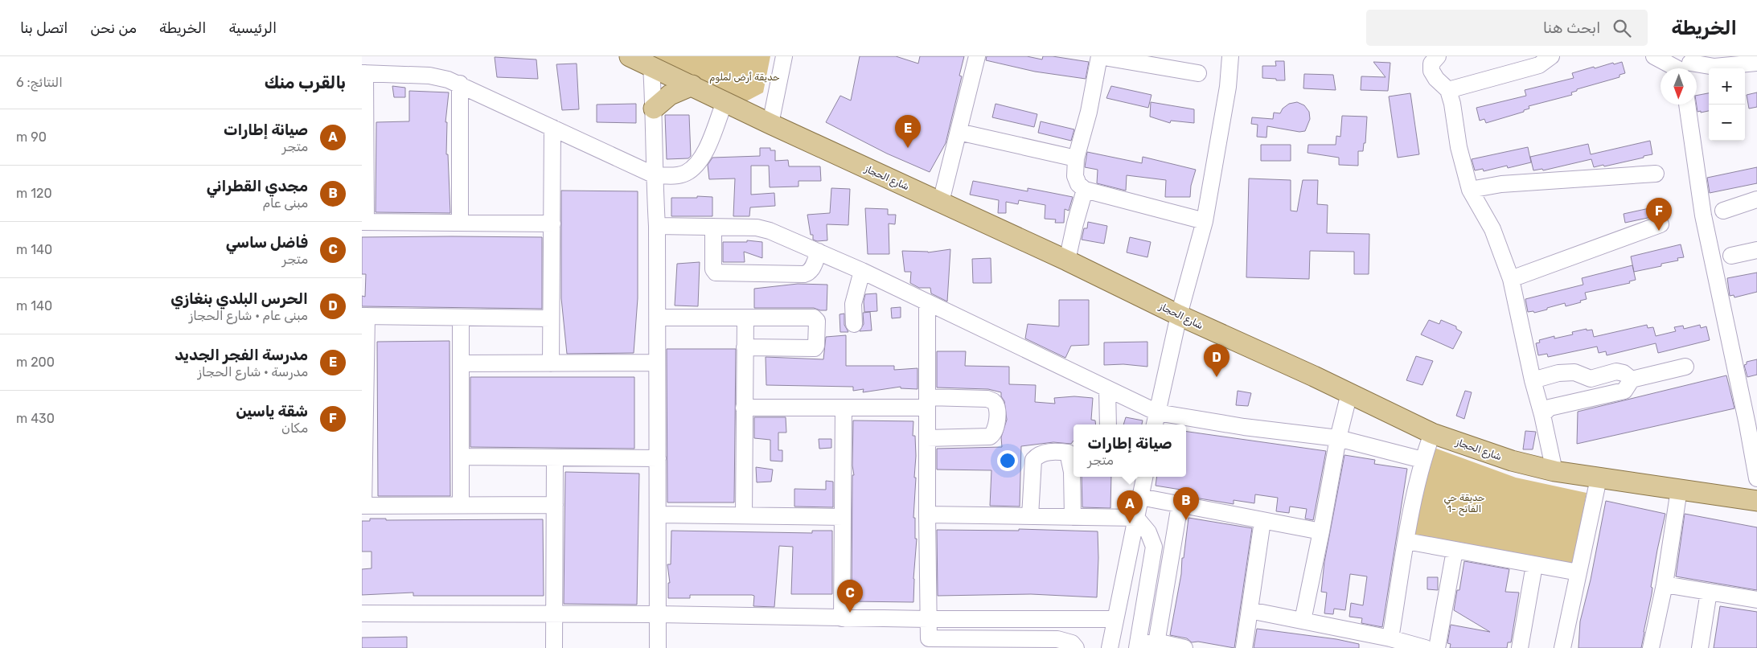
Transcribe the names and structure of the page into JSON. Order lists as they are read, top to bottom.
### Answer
{
  "streets": {
    "main road": ["شارع الحجاز"]
  },
  "parks": ["حديقة أرض لملوم", "حديقة حي الفاتح -1"],
  "north": "bottom",
  "page": {
    "header": "الخريطة",
    "search": "ابحث هنا",
    "nav": [
      "الرئيسية",
      "الخريطة",
      "من نحن",
      "اتصل بنا"
    ],
    "heading": ["بالقرب منك", "النتائج: 6"],
    "map_buttons": ["+", "−"],
    "list": [
      {
        "mark": "A",
        "name": "صيانة إطارات",
        "note": "متجر",
        "value": "90 m"
      },
      {
        "mark": "B",
        "name": "مجدي القطراني",
        "note": "مبنى عام",
        "value": "120 m"
      },
      {
        "mark": "C",
        "name": "فاضل ساسي",
        "note": "متجر",
        "value": "140 m"
      },
      {
        "mark": "D",
        "name": "الحرس البلدي بنغازي",
        "note": "مبنى عام · شارع الحجاز",
        "value": "140 m"
      },
      {
        "mark": "E",
        "name": "مدرسة الفجر الجديد",
        "note": "مدرسة · شارع الحجاز",
        "value": "200 m"
      },
      {
        "mark": "F",
        "name": "شقة ياسين",
        "note": "مكان",
        "value": "430 m"
      }
    ],
    "pins": [
      "E",
      "F",
      "D",
      "B",
      "A",
      "C"
    ],
    "popup": ["صيانة إطارات", "متجر"]
  }
}
